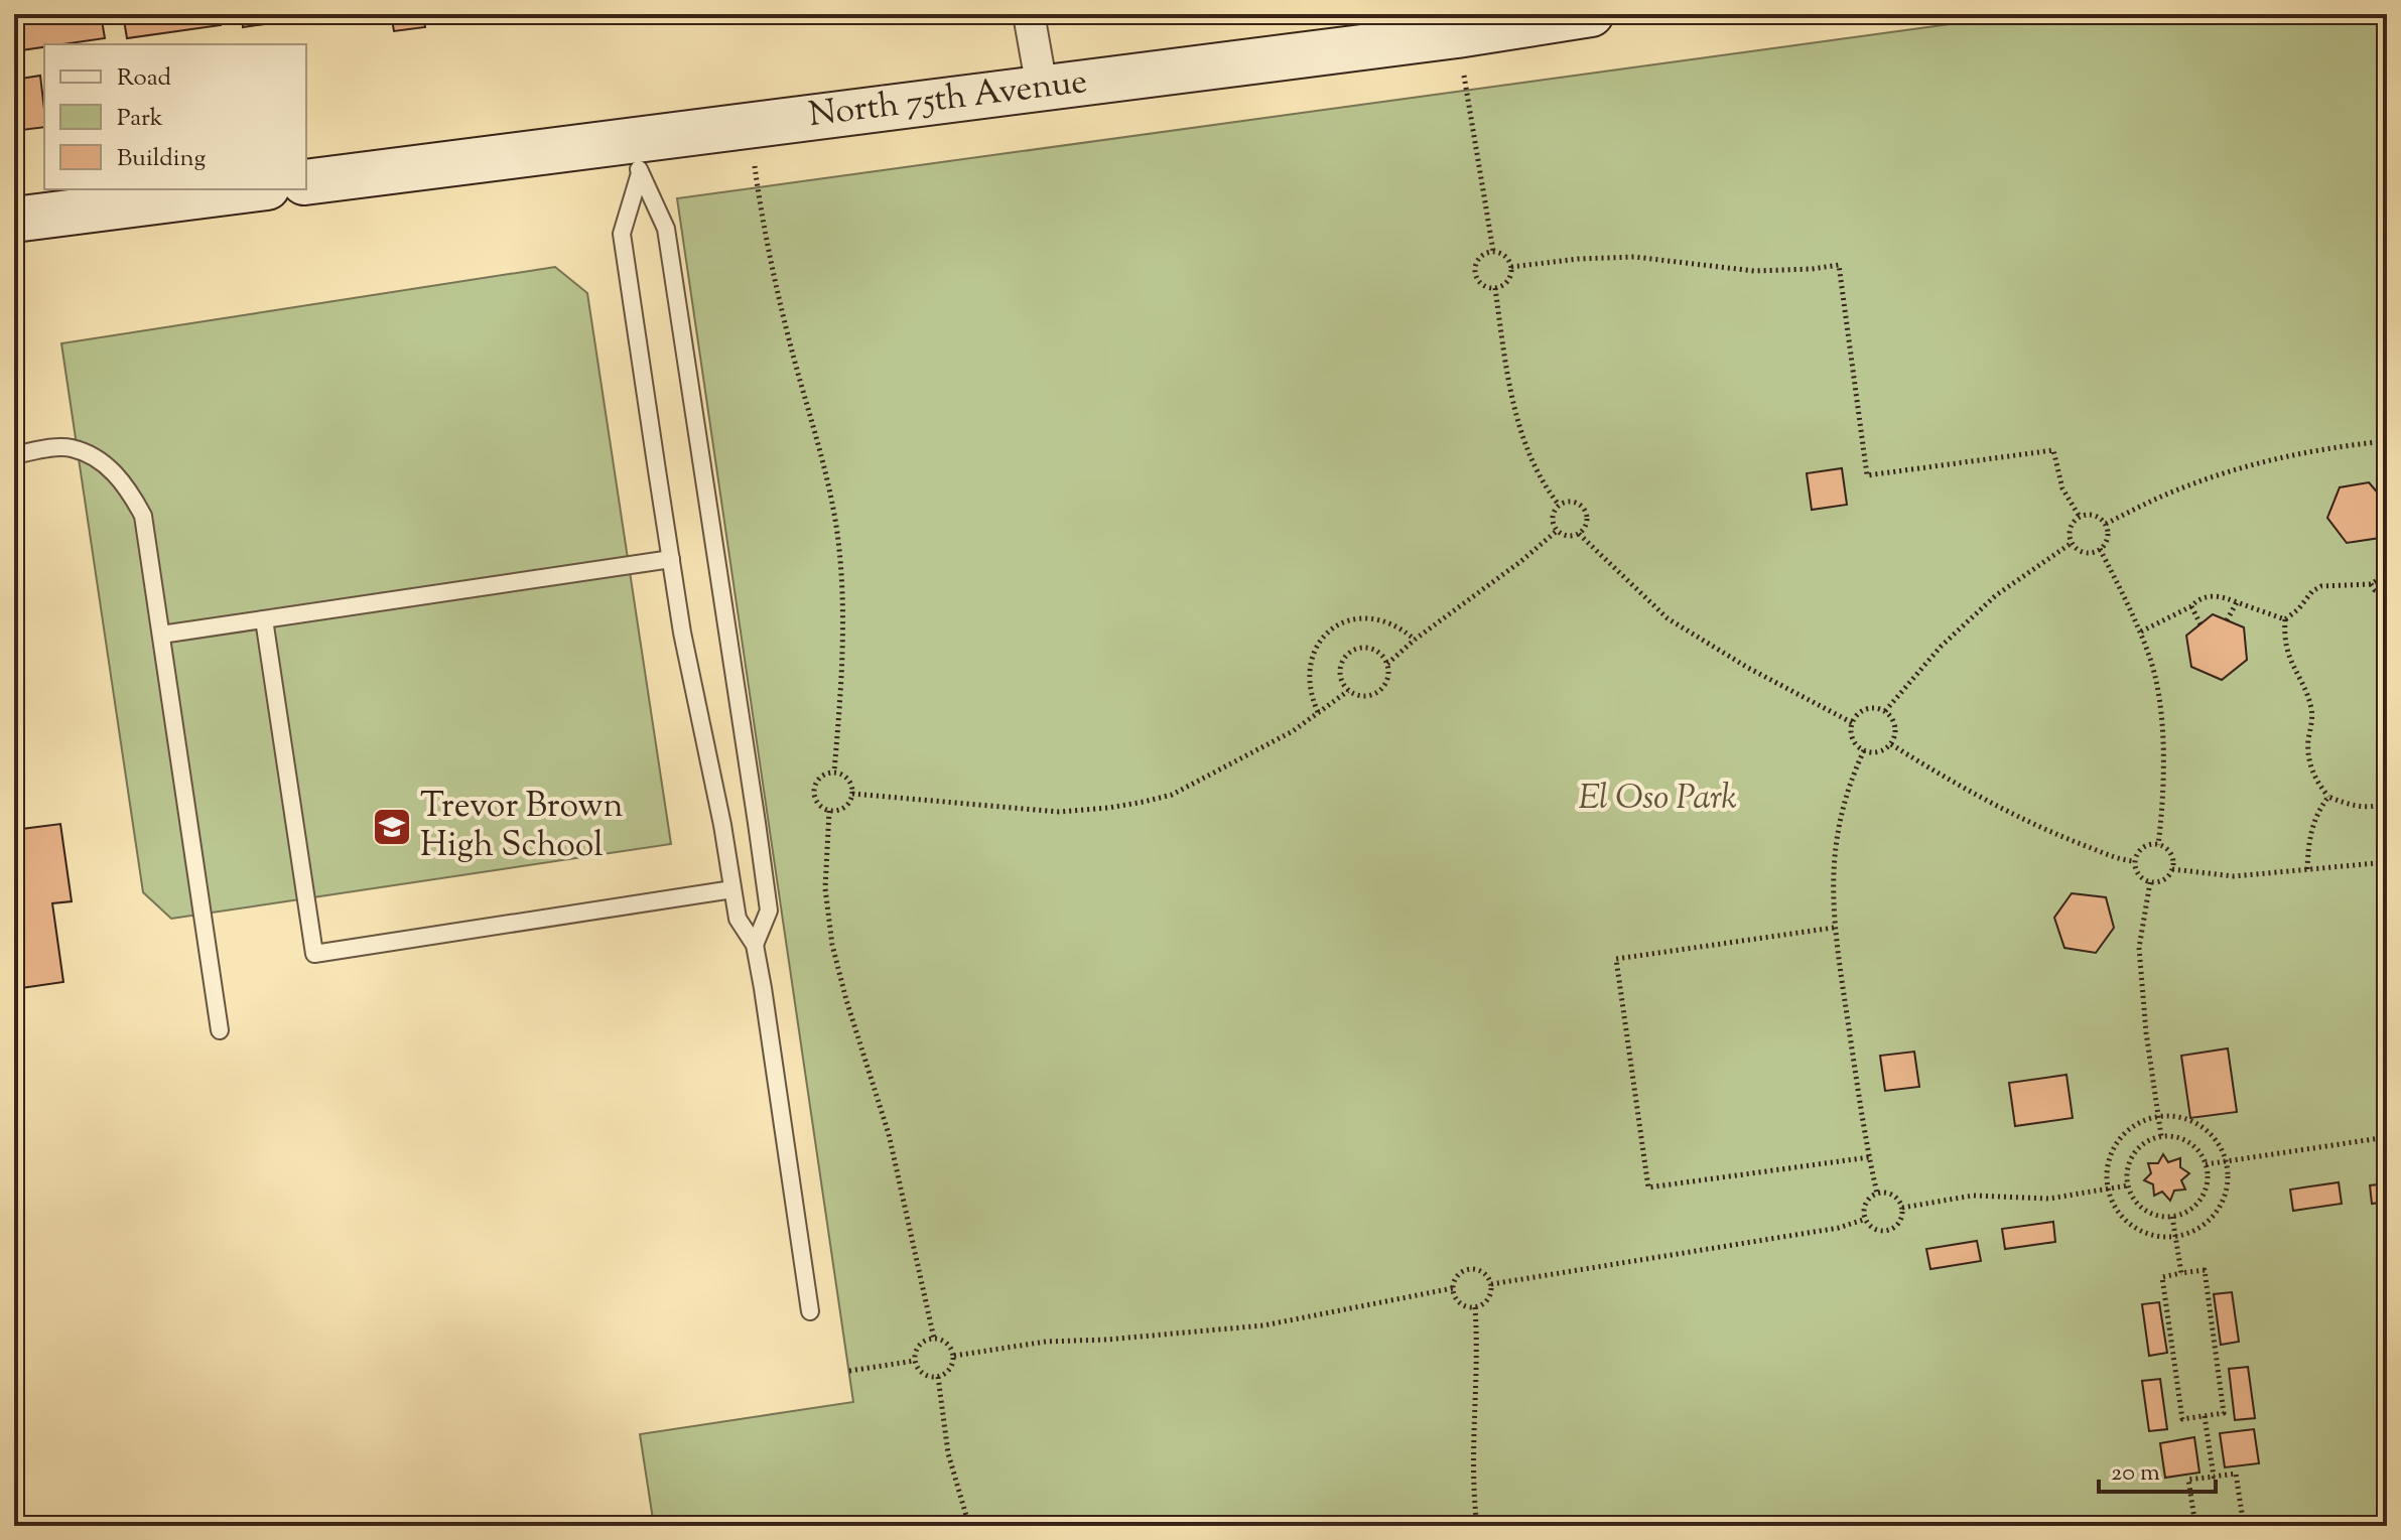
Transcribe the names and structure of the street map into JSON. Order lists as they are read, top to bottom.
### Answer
{
  "streets": {
    "main road": ["North 75th Avenue"]
  },
  "parks": ["El Oso Park"],
  "places": {
    "school or university": ["Trevor Brown High School"]
  },
  "legend": ["Road", "Park", "Building"],
  "scale_bar": "20 m"
}
